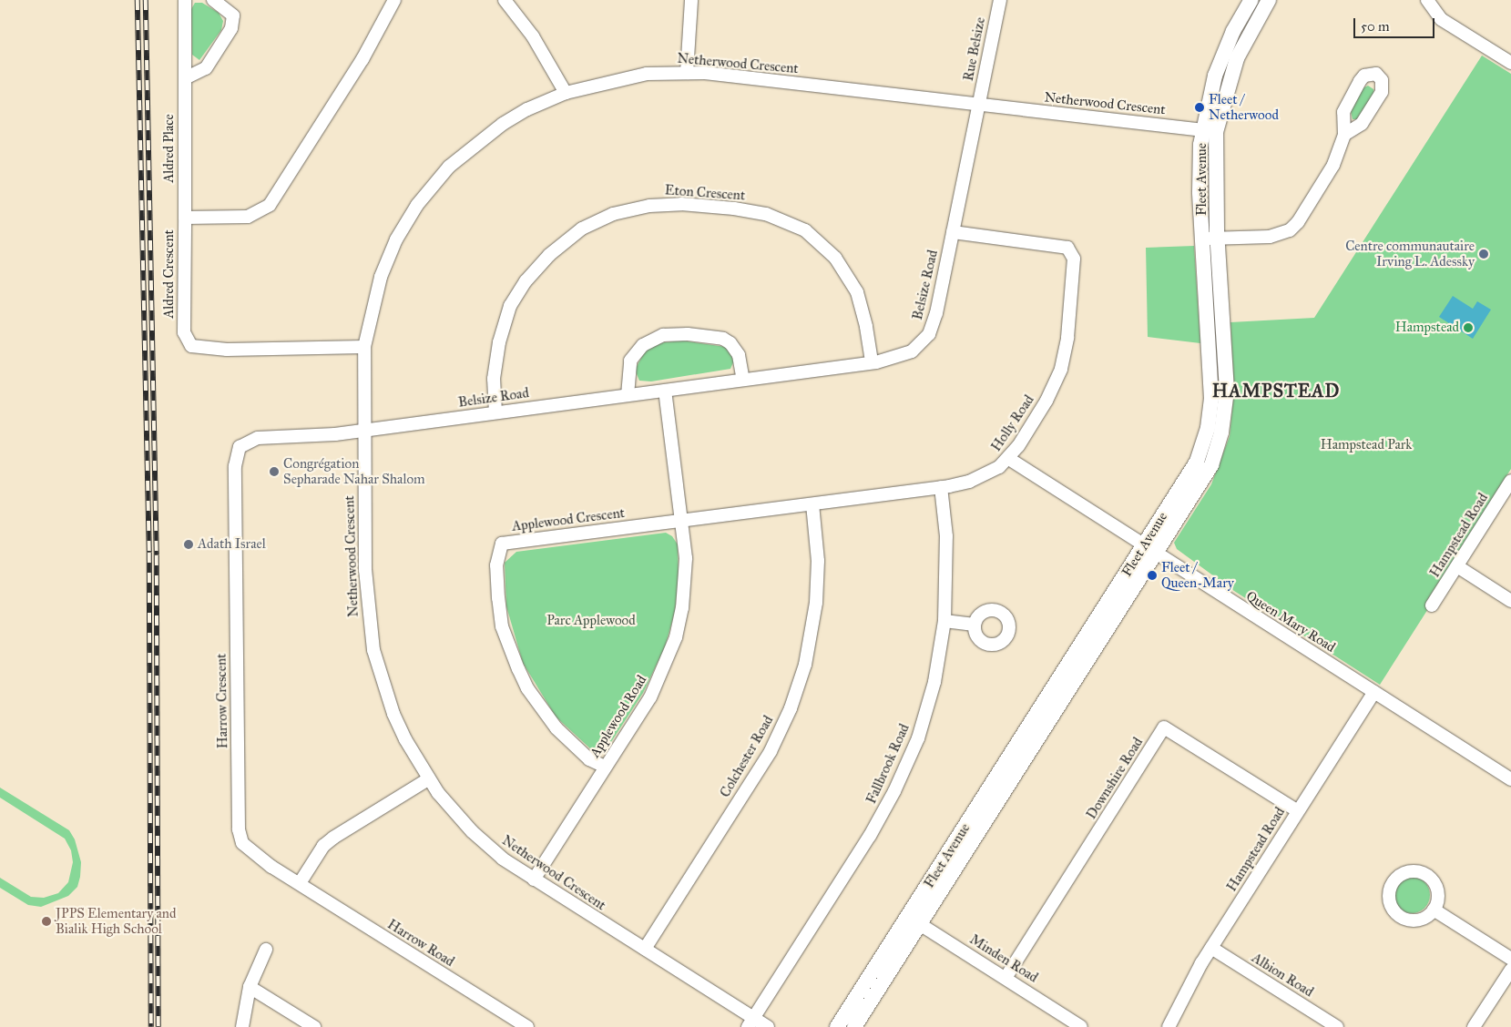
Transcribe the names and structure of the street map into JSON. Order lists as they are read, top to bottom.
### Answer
{
  "streets": {
    "main road": ["Fleet Avenue"],
    "street": [
      "Rue Belsize",
      "Netherwood Crescent",
      "Aldred Place",
      "Eton Crescent",
      "Aldred Crescent",
      "Belsize Road",
      "Holly Road",
      "Applewood Crescent",
      "Hampstead Road",
      "Queen Mary Road",
      "Harrow Crescent",
      "Applewood Road",
      "Colchester Road",
      "Fallbrook Road",
      "Downshire Road",
      "Harrow Road",
      "Minden Road",
      "Albion Road"
    ]
  },
  "crossings": [
    ["Rue Belsize", "Netherwood Crescent"],
    ["Rue Belsize", "Belsize Road"],
    ["Netherwood Crescent", "Fleet Avenue"],
    ["Netherwood Crescent", "Aldred Crescent"],
    ["Netherwood Crescent", "Belsize Road"],
    ["Netherwood Crescent", "Harrow Crescent"],
    ["Netherwood Crescent", "Applewood Road"],
    ["Netherwood Crescent", "Colchester Road"],
    ["Netherwood Crescent", "Fallbrook Road"],
    ["Aldred Place", "Aldred Crescent"],
    ["Fleet Avenue", "Queen Mary Road"],
    ["Fleet Avenue", "Minden Road"],
    ["Eton Crescent", "Belsize Road"],
    ["Belsize Road", "Holly Road"],
    ["Belsize Road", "Harrow Crescent"],
    ["Belsize Road", "Applewood Road"],
    ["Holly Road", "Applewood Crescent"],
    ["Holly Road", "Queen Mary Road"],
    ["Holly Road", "Applewood Road"],
    ["Holly Road", "Colchester Road"],
    ["Holly Road", "Fallbrook Road"],
    ["Applewood Crescent", "Applewood Road"],
    ["Hampstead Road", "Queen Mary Road"],
    ["Hampstead Road", "Downshire Road"],
    ["Hampstead Road", "Albion Road"],
    ["Harrow Crescent", "Harrow Road"],
    ["Downshire Road", "Minden Road"]
  ],
  "districts": ["HAMPSTEAD"],
  "parks": ["Hampstead Park", "Parc Applewood"],
  "places": [
    "Fleet / Netherwood",
    "Centre communautaire Irving L. Adessky",
    "Hampstead",
    "Congrégation Sepharade Nahar Shalom",
    "Adath Israel",
    "Fleet / Queen-Mary",
    "JPPS Elementary and Bialik High School"
  ],
  "scale_bar": "50 m"
}
